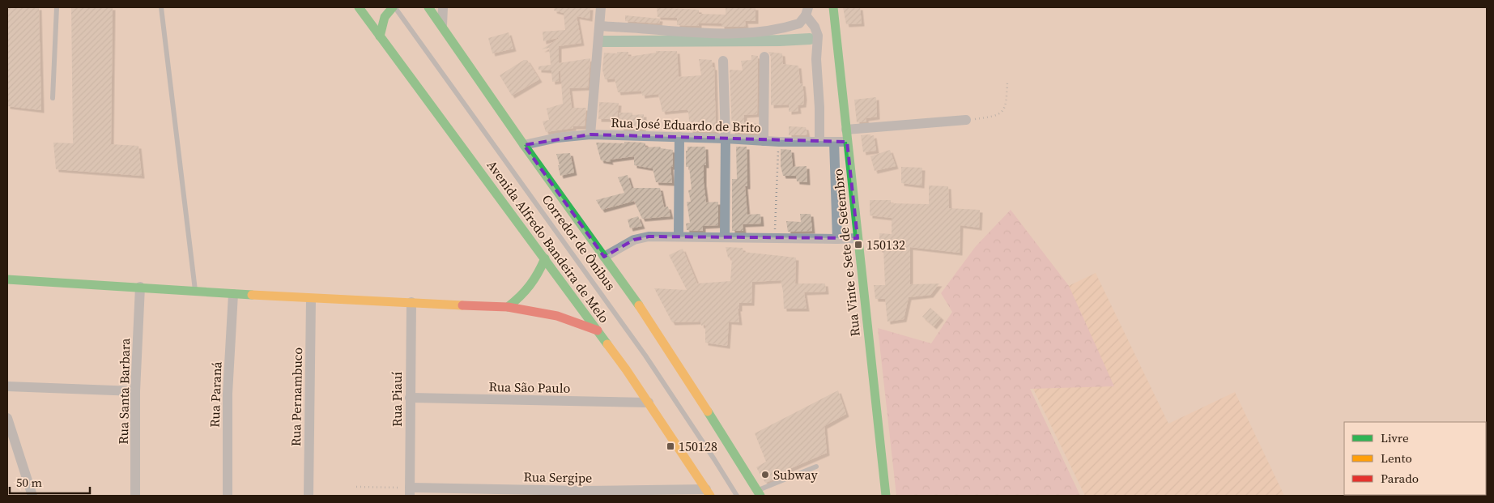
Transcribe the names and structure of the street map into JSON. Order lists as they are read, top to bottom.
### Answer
{
  "streets": {
    "main road": ["Avenida Alfredo Bandeira de Melo", "Rua Vinte e Sete de Setembro"],
    "street": [
      "Rua José Eduardo de Brito",
      "Rua São Paulo",
      "Rua Santa Barbara",
      "Rua Paraná",
      "Rua Pernambuco",
      "Rua Piauí",
      "Rua Sergipe"
    ],
    "lane": ["Corredor de Ônibus"]
  },
  "crossings": [
    ["Rua José Eduardo de Brito", "Rua Vinte e Sete de Setembro"],
    ["Avenida Alfredo Bandeira de Melo", "Rua São Paulo"],
    ["Avenida Alfredo Bandeira de Melo", "Rua Sergipe"],
    ["Rua São Paulo", "Rua Piauí"],
    ["Rua Piauí", "Rua Sergipe"]
  ],
  "places": {
    "transit": ["150132", "150128"],
    "other": ["Subway"]
  },
  "legend": ["Livre", "Lento", "Parado"],
  "scale_bar": "50 m"
}
